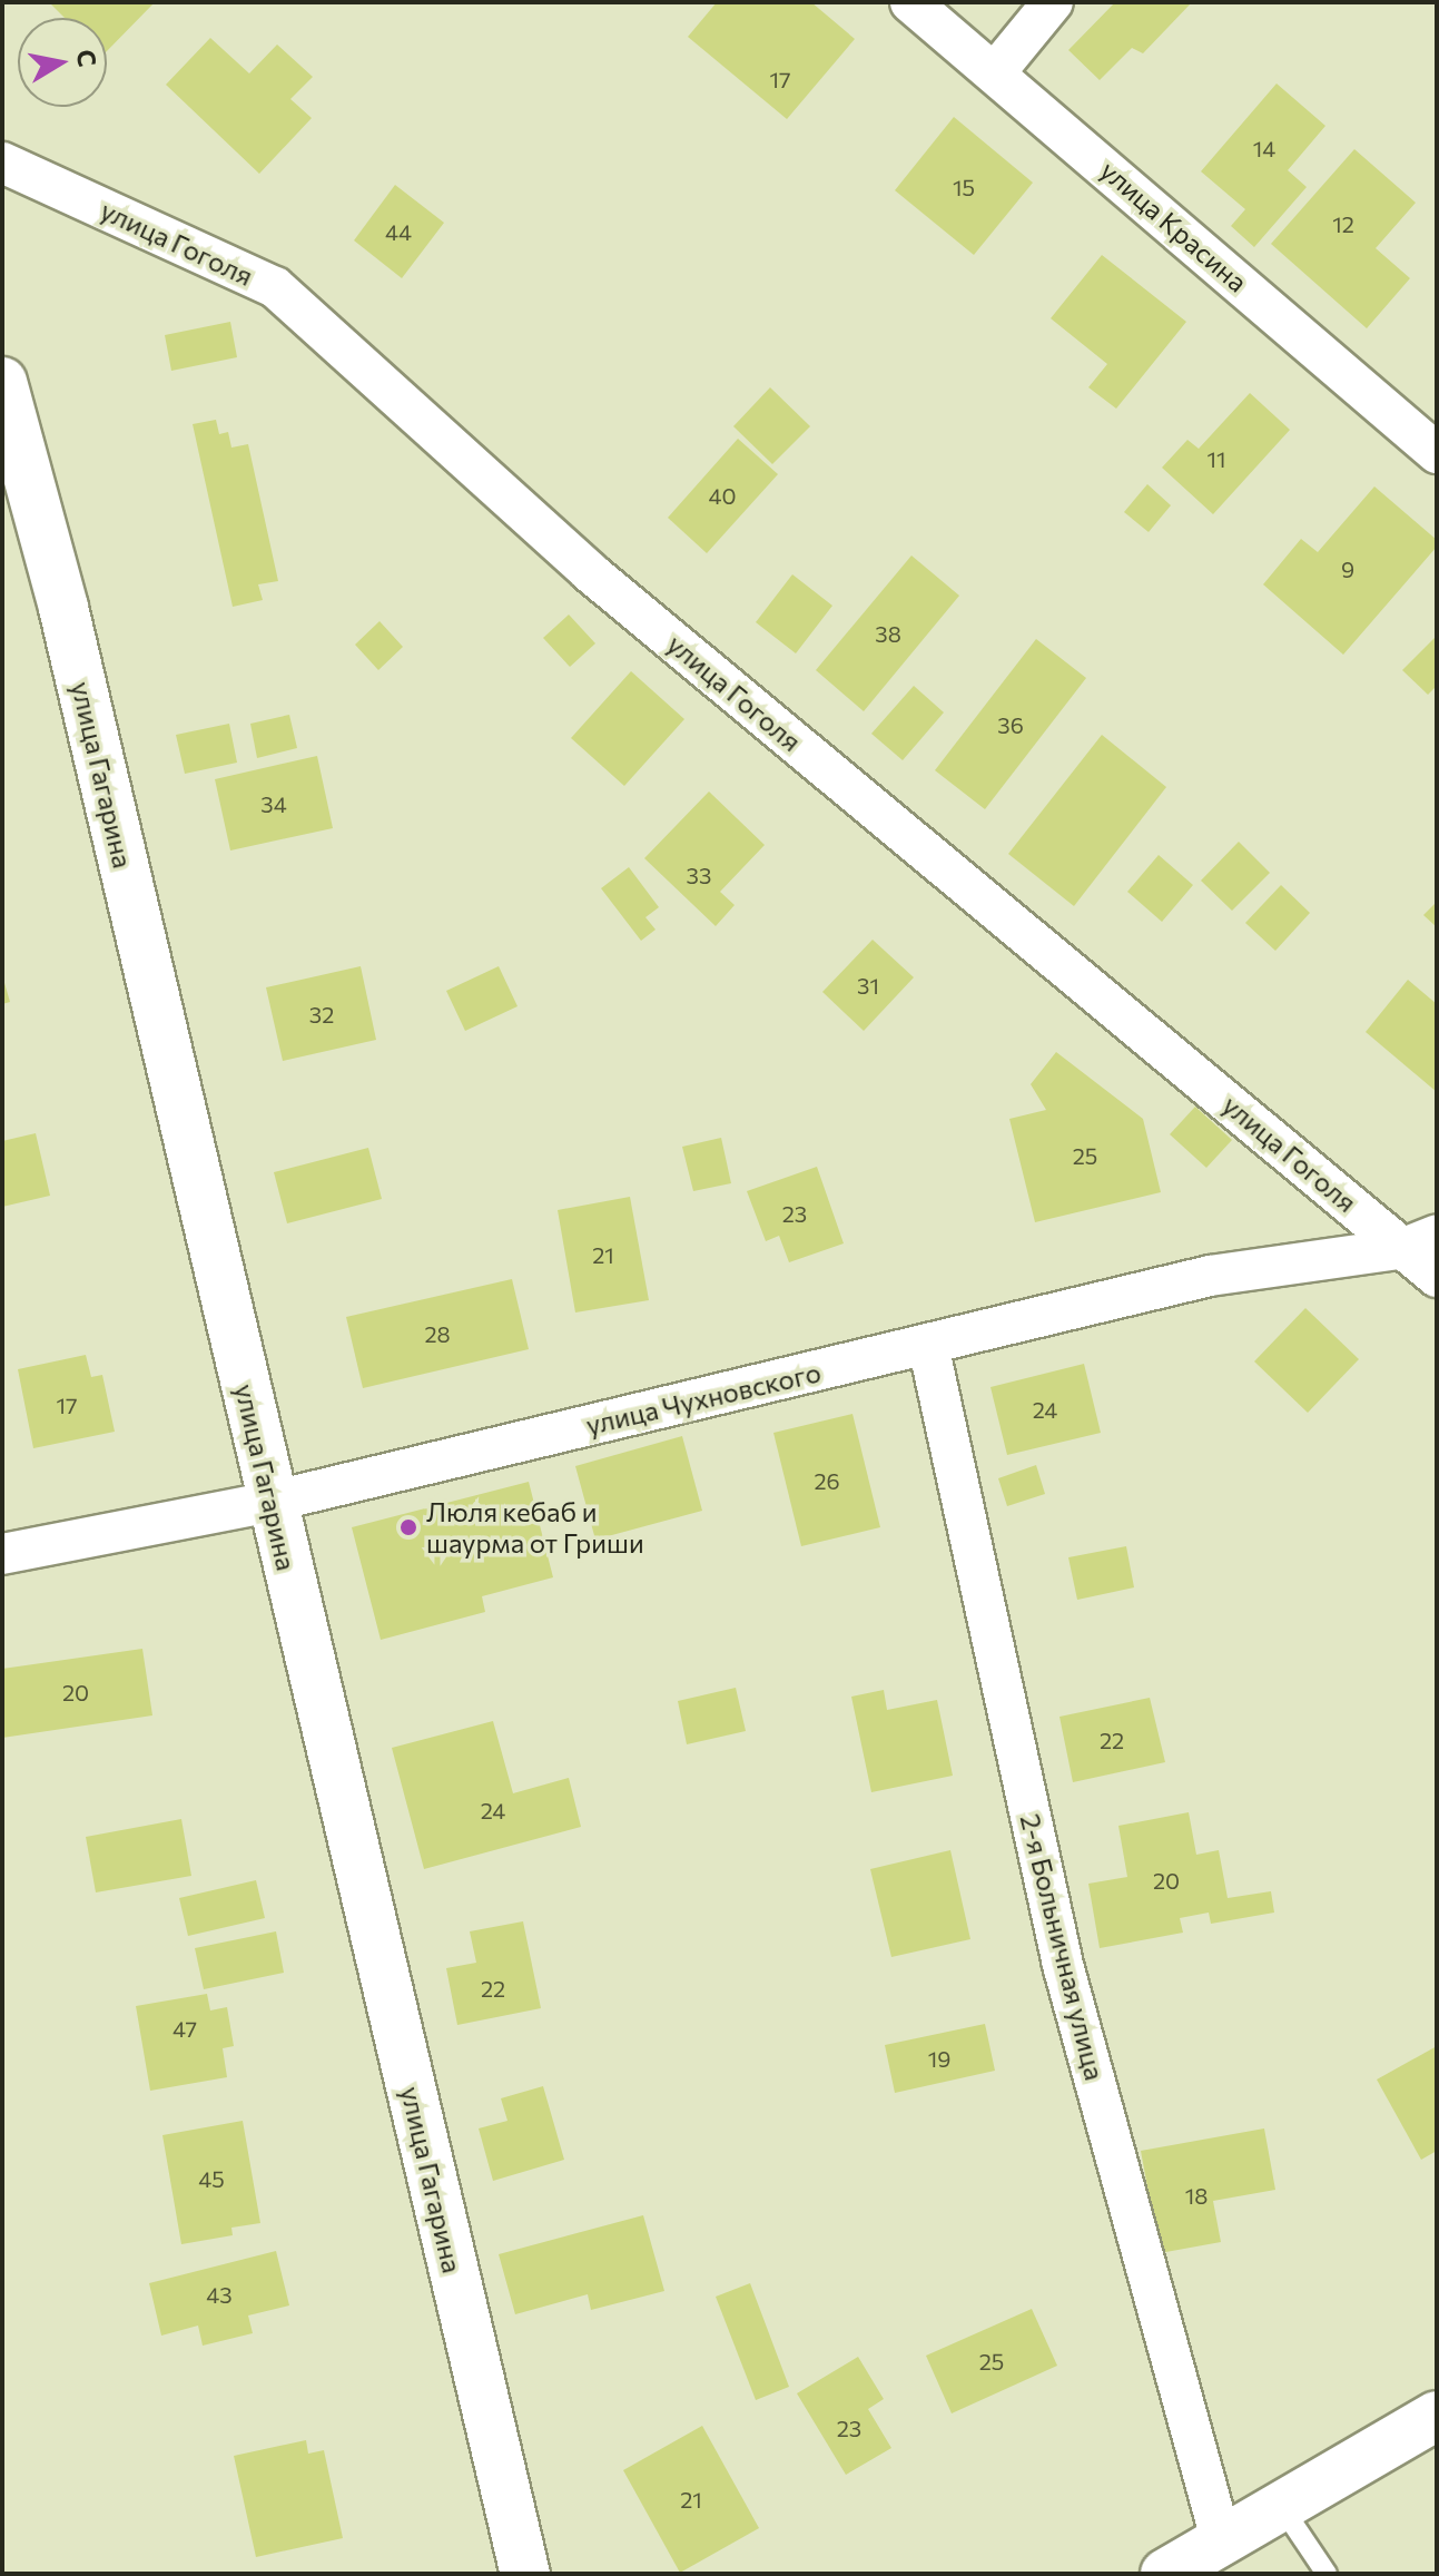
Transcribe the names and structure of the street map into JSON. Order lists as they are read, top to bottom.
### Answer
{
  "streets": {
    "main road": ["улица Гагарина"],
    "street": [
      "улица Красина",
      "улица Гоголя",
      "улица Чухновского",
      "2-я Больничная улица"
    ]
  },
  "crossings": [
    ["улица Гоголя", "улица Чухновского"],
    ["улица Гагарина", "улица Чухновского"],
    ["улица Чухновского", "2-я Больничная улица"]
  ],
  "places": ["Люля кебаб и шаурма от Гриши"],
  "house_numbers": [
    "17",
    "14",
    "15",
    "12",
    "44",
    "11",
    "40",
    "9",
    "38",
    "36",
    "34",
    "33",
    "31",
    "32",
    "25",
    "23",
    "21",
    "28",
    "17",
    "24",
    "26",
    "20",
    "22",
    "24",
    "20",
    "22",
    "47",
    "19",
    "45",
    "18",
    "43",
    "25",
    "23",
    "21"
  ],
  "north": "right"
}
